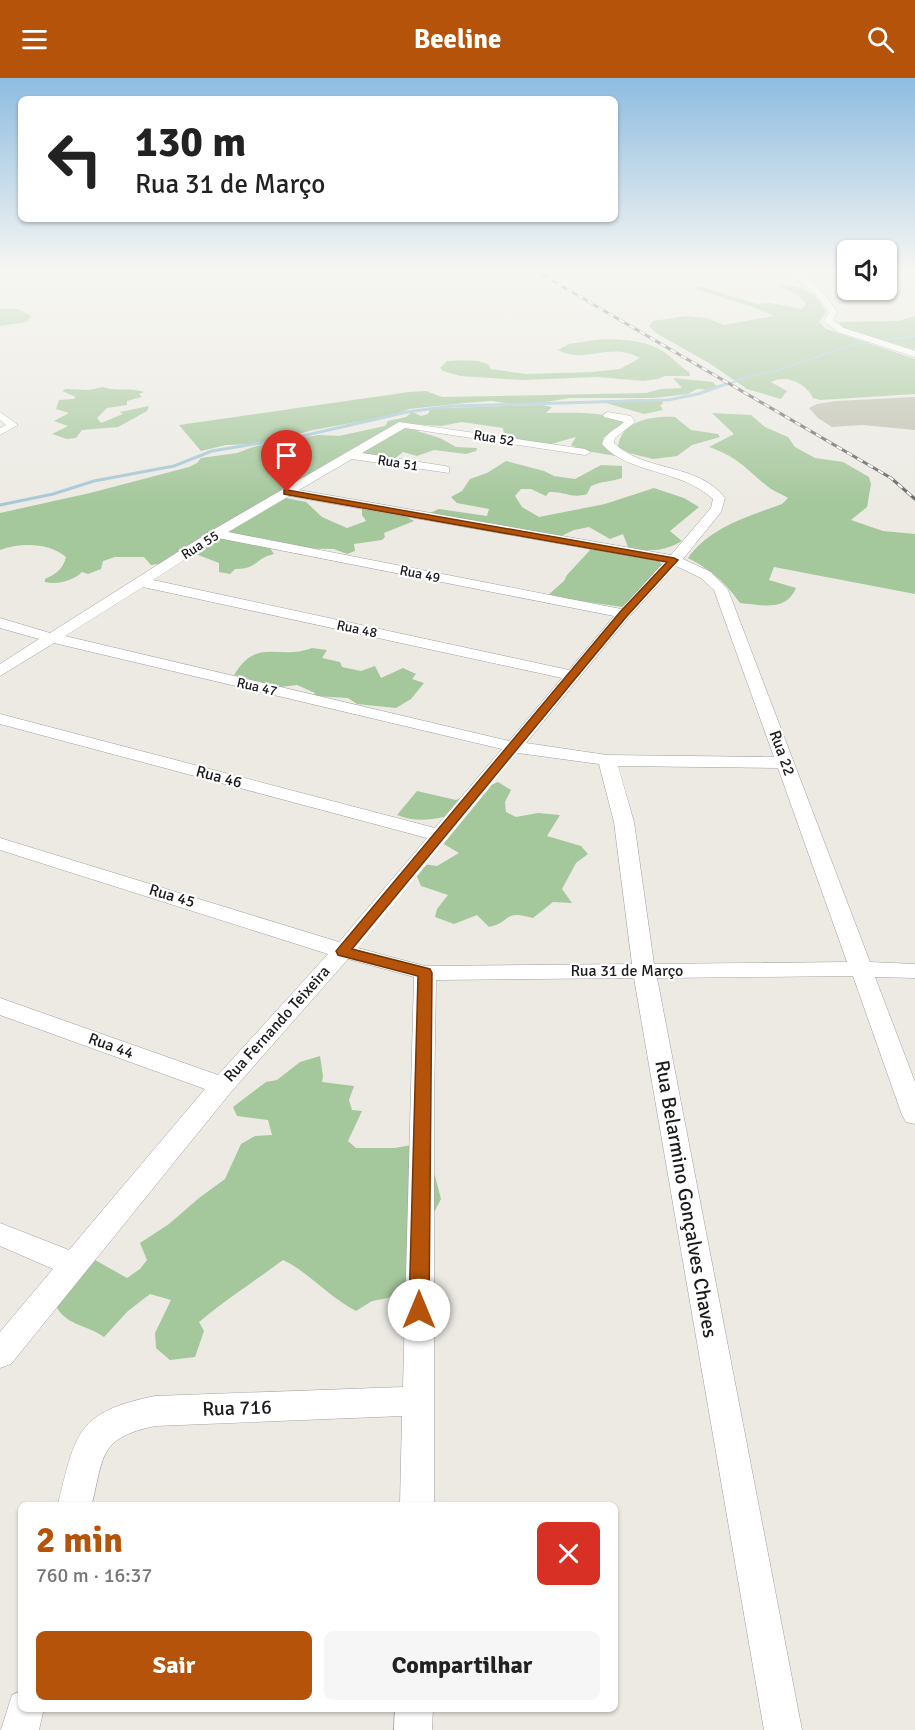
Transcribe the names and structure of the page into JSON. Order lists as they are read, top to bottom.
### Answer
{
  "streets": {
    "street": [
      "Rua 52",
      "Rua 51",
      "Rua 55",
      "Rua 49",
      "Rua 48",
      "Rua 47",
      "Rua 22",
      "Rua 46",
      "Rua 45",
      "Rua 31 de Março",
      "Rua Fernando Teixeira",
      "Rua 44",
      "Rua Belarmino Gonçalves Chaves",
      "Rua 716"
    ]
  },
  "crossings": [
    ["Rua 52", "Rua 55"],
    ["Rua 51", "Rua 55"],
    ["Rua 55", "Rua 49"],
    ["Rua 55", "Rua 48"],
    ["Rua 55", "Rua 47"],
    ["Rua 55", "Rua 22"],
    ["Rua 49", "Rua Fernando Teixeira"],
    ["Rua 48", "Rua Fernando Teixeira"],
    ["Rua 47", "Rua Fernando Teixeira"],
    ["Rua 22", "Rua 31 de Março"],
    ["Rua 22", "Rua Fernando Teixeira"],
    ["Rua 46", "Rua Fernando Teixeira"],
    ["Rua 45", "Rua 31 de Março"],
    ["Rua 45", "Rua Fernando Teixeira"],
    ["Rua 31 de Março", "Rua Fernando Teixeira"],
    ["Rua 31 de Março", "Rua Belarmino Gonçalves Chaves"],
    ["Rua Fernando Teixeira", "Rua 44"]
  ],
  "page": {
    "header": "Beeline",
    "turn": ["130 m", "Rua 31 de Março"],
    "heading": ["2 min", "760 m · 16:37"],
    "buttons": ["Sair", "Compartilhar"]
  }
}
